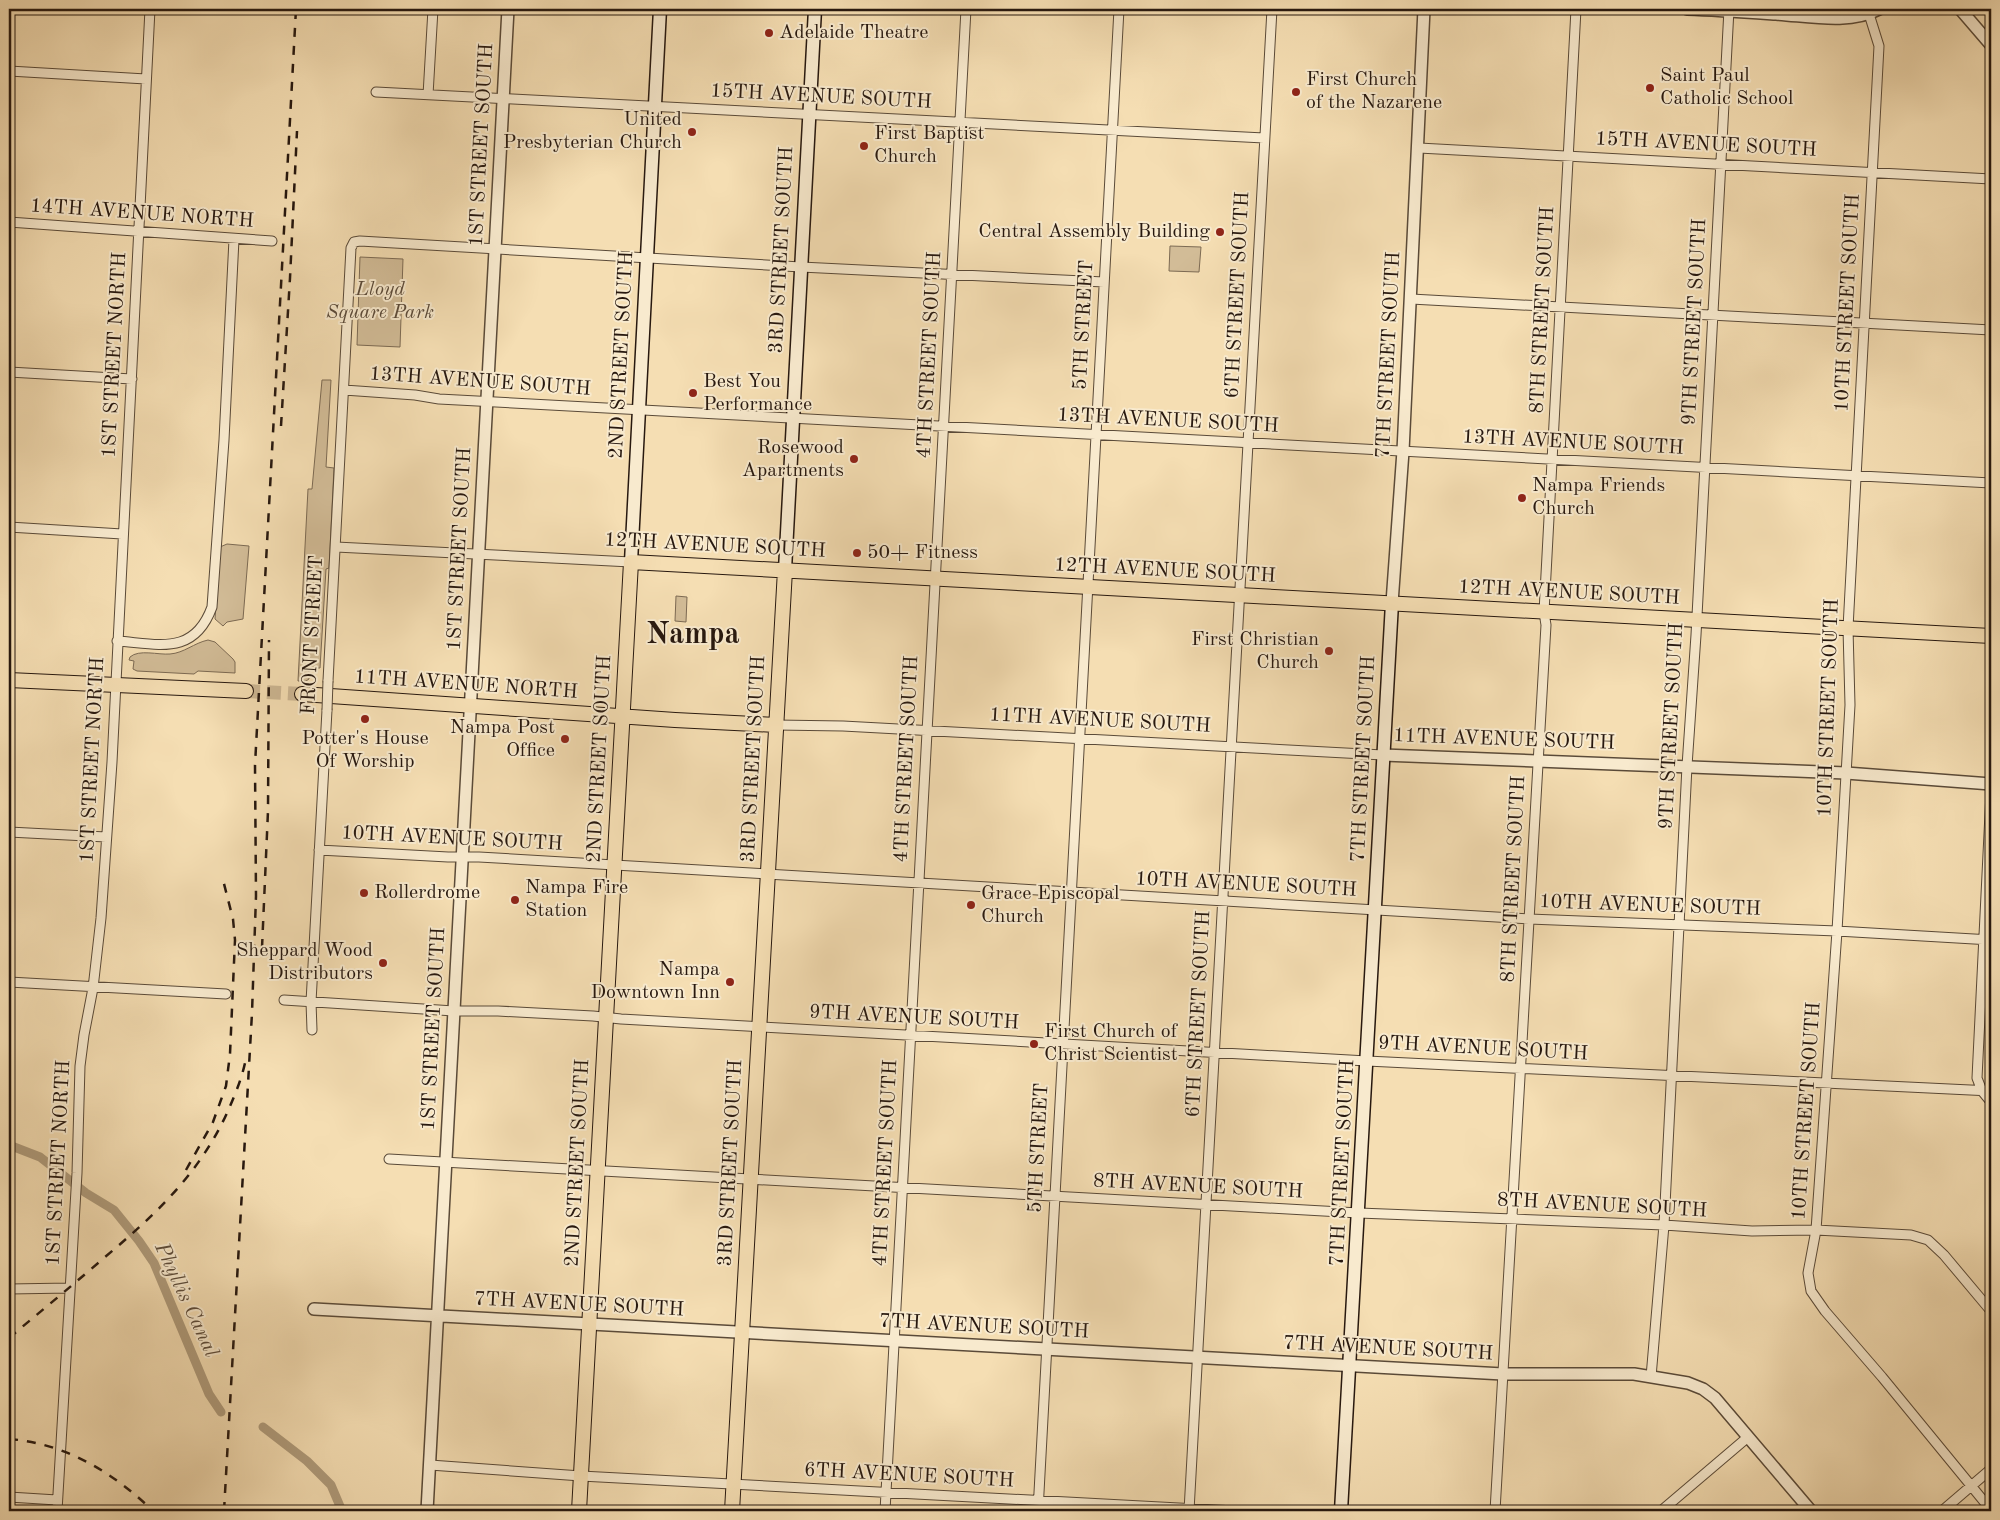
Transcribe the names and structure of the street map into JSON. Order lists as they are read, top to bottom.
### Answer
{
  "streets": {
    "main road": [
      "3RD STREET SOUTH",
      "2ND STREET SOUTH",
      "7TH STREET SOUTH",
      "12TH AVENUE SOUTH",
      "11TH AVENUE NORTH"
    ],
    "street": [
      "15TH AVENUE SOUTH",
      "1ST STREET SOUTH",
      "14TH AVENUE NORTH",
      "6TH STREET SOUTH",
      "10TH STREET SOUTH",
      "8TH STREET SOUTH",
      "9TH STREET SOUTH",
      "5TH STREET",
      "1ST STREET NORTH",
      "4TH STREET SOUTH",
      "13TH AVENUE SOUTH",
      "FRONT STREET",
      "11TH AVENUE SOUTH",
      "10TH AVENUE SOUTH",
      "9TH AVENUE SOUTH",
      "8TH AVENUE SOUTH",
      "7TH AVENUE SOUTH",
      "6TH AVENUE SOUTH"
    ]
  },
  "crossings": [
    ["15TH AVENUE SOUTH", "1ST STREET SOUTH"],
    ["15TH AVENUE SOUTH", "3RD STREET SOUTH"],
    ["15TH AVENUE SOUTH", "6TH STREET SOUTH"],
    ["15TH AVENUE SOUTH", "10TH STREET SOUTH"],
    ["15TH AVENUE SOUTH", "8TH STREET SOUTH"],
    ["15TH AVENUE SOUTH", "9TH STREET SOUTH"],
    ["15TH AVENUE SOUTH", "5TH STREET"],
    ["15TH AVENUE SOUTH", "2ND STREET SOUTH"],
    ["15TH AVENUE SOUTH", "4TH STREET SOUTH"],
    ["15TH AVENUE SOUTH", "7TH STREET SOUTH"],
    ["1ST STREET SOUTH", "13TH AVENUE SOUTH"],
    ["1ST STREET SOUTH", "12TH AVENUE SOUTH"],
    ["1ST STREET SOUTH", "FRONT STREET"],
    ["1ST STREET SOUTH", "11TH AVENUE NORTH"],
    ["1ST STREET SOUTH", "10TH AVENUE SOUTH"],
    ["1ST STREET SOUTH", "9TH AVENUE SOUTH"],
    ["1ST STREET SOUTH", "8TH AVENUE SOUTH"],
    ["1ST STREET SOUTH", "7TH AVENUE SOUTH"],
    ["1ST STREET SOUTH", "6TH AVENUE SOUTH"],
    ["14TH AVENUE NORTH", "1ST STREET NORTH"],
    ["3RD STREET SOUTH", "13TH AVENUE SOUTH"],
    ["3RD STREET SOUTH", "12TH AVENUE SOUTH"],
    ["3RD STREET SOUTH", "11TH AVENUE NORTH"],
    ["3RD STREET SOUTH", "11TH AVENUE SOUTH"],
    ["3RD STREET SOUTH", "10TH AVENUE SOUTH"],
    ["3RD STREET SOUTH", "9TH AVENUE SOUTH"],
    ["3RD STREET SOUTH", "8TH AVENUE SOUTH"],
    ["3RD STREET SOUTH", "7TH AVENUE SOUTH"],
    ["3RD STREET SOUTH", "6TH AVENUE SOUTH"],
    ["6TH STREET SOUTH", "13TH AVENUE SOUTH"],
    ["6TH STREET SOUTH", "12TH AVENUE SOUTH"],
    ["6TH STREET SOUTH", "11TH AVENUE SOUTH"],
    ["6TH STREET SOUTH", "10TH AVENUE SOUTH"],
    ["6TH STREET SOUTH", "9TH AVENUE SOUTH"],
    ["6TH STREET SOUTH", "8TH AVENUE SOUTH"],
    ["6TH STREET SOUTH", "7TH AVENUE SOUTH"],
    ["6TH STREET SOUTH", "6TH AVENUE SOUTH"],
    ["10TH STREET SOUTH", "13TH AVENUE SOUTH"],
    ["10TH STREET SOUTH", "12TH AVENUE SOUTH"],
    ["10TH STREET SOUTH", "11TH AVENUE SOUTH"],
    ["10TH STREET SOUTH", "10TH AVENUE SOUTH"],
    ["10TH STREET SOUTH", "9TH AVENUE SOUTH"],
    ["10TH STREET SOUTH", "8TH AVENUE SOUTH"],
    ["8TH STREET SOUTH", "13TH AVENUE SOUTH"],
    ["8TH STREET SOUTH", "12TH AVENUE SOUTH"],
    ["8TH STREET SOUTH", "11TH AVENUE SOUTH"],
    ["8TH STREET SOUTH", "10TH AVENUE SOUTH"],
    ["8TH STREET SOUTH", "9TH AVENUE SOUTH"],
    ["8TH STREET SOUTH", "8TH AVENUE SOUTH"],
    ["8TH STREET SOUTH", "7TH AVENUE SOUTH"],
    ["9TH STREET SOUTH", "13TH AVENUE SOUTH"],
    ["9TH STREET SOUTH", "12TH AVENUE SOUTH"],
    ["9TH STREET SOUTH", "11TH AVENUE SOUTH"],
    ["9TH STREET SOUTH", "10TH AVENUE SOUTH"],
    ["9TH STREET SOUTH", "9TH AVENUE SOUTH"],
    ["9TH STREET SOUTH", "8TH AVENUE SOUTH"],
    ["9TH STREET SOUTH", "7TH AVENUE SOUTH"],
    ["5TH STREET", "13TH AVENUE SOUTH"],
    ["5TH STREET", "12TH AVENUE SOUTH"],
    ["5TH STREET", "11TH AVENUE SOUTH"],
    ["5TH STREET", "10TH AVENUE SOUTH"],
    ["5TH STREET", "9TH AVENUE SOUTH"],
    ["5TH STREET", "8TH AVENUE SOUTH"],
    ["5TH STREET", "7TH AVENUE SOUTH"],
    ["5TH STREET", "6TH AVENUE SOUTH"],
    ["2ND STREET SOUTH", "13TH AVENUE SOUTH"],
    ["2ND STREET SOUTH", "12TH AVENUE SOUTH"],
    ["2ND STREET SOUTH", "11TH AVENUE NORTH"],
    ["2ND STREET SOUTH", "10TH AVENUE SOUTH"],
    ["2ND STREET SOUTH", "9TH AVENUE SOUTH"],
    ["2ND STREET SOUTH", "8TH AVENUE SOUTH"],
    ["2ND STREET SOUTH", "7TH AVENUE SOUTH"],
    ["2ND STREET SOUTH", "6TH AVENUE SOUTH"],
    ["4TH STREET SOUTH", "13TH AVENUE SOUTH"],
    ["4TH STREET SOUTH", "12TH AVENUE SOUTH"],
    ["4TH STREET SOUTH", "11TH AVENUE SOUTH"],
    ["4TH STREET SOUTH", "10TH AVENUE SOUTH"],
    ["4TH STREET SOUTH", "9TH AVENUE SOUTH"],
    ["4TH STREET SOUTH", "8TH AVENUE SOUTH"],
    ["4TH STREET SOUTH", "7TH AVENUE SOUTH"],
    ["4TH STREET SOUTH", "6TH AVENUE SOUTH"],
    ["7TH STREET SOUTH", "13TH AVENUE SOUTH"],
    ["7TH STREET SOUTH", "12TH AVENUE SOUTH"],
    ["7TH STREET SOUTH", "11TH AVENUE SOUTH"],
    ["7TH STREET SOUTH", "10TH AVENUE SOUTH"],
    ["7TH STREET SOUTH", "9TH AVENUE SOUTH"],
    ["7TH STREET SOUTH", "8TH AVENUE SOUTH"],
    ["7TH STREET SOUTH", "7TH AVENUE SOUTH"],
    ["13TH AVENUE SOUTH", "FRONT STREET"],
    ["12TH AVENUE SOUTH", "FRONT STREET"],
    ["FRONT STREET", "10TH AVENUE SOUTH"],
    ["FRONT STREET", "9TH AVENUE SOUTH"],
    ["11TH AVENUE NORTH", "11TH AVENUE SOUTH"]
  ],
  "districts": ["Nampa"],
  "water": ["Phyllis Canal"],
  "parks": ["Lloyd Square Park"],
  "places": [
    "Adelaide Theatre",
    "Saint Paul Catholic School",
    "First Church of the Nazarene",
    "United Presbyterian Church",
    "First Baptist Church",
    "Central Assembly Building",
    "Best You Performance",
    "Rosewood Apartments",
    "Nampa Friends Church",
    "50+ Fitness",
    "First Christian Church",
    "Potter's House Of Worship",
    "Nampa Post Office",
    "Rollerdrome",
    "Nampa Fire Station",
    "Grace Episcopal Church",
    "Sheppard Wood Distributors",
    "Nampa Downtown Inn",
    "First Church of Christ Scientist"
  ]
}
